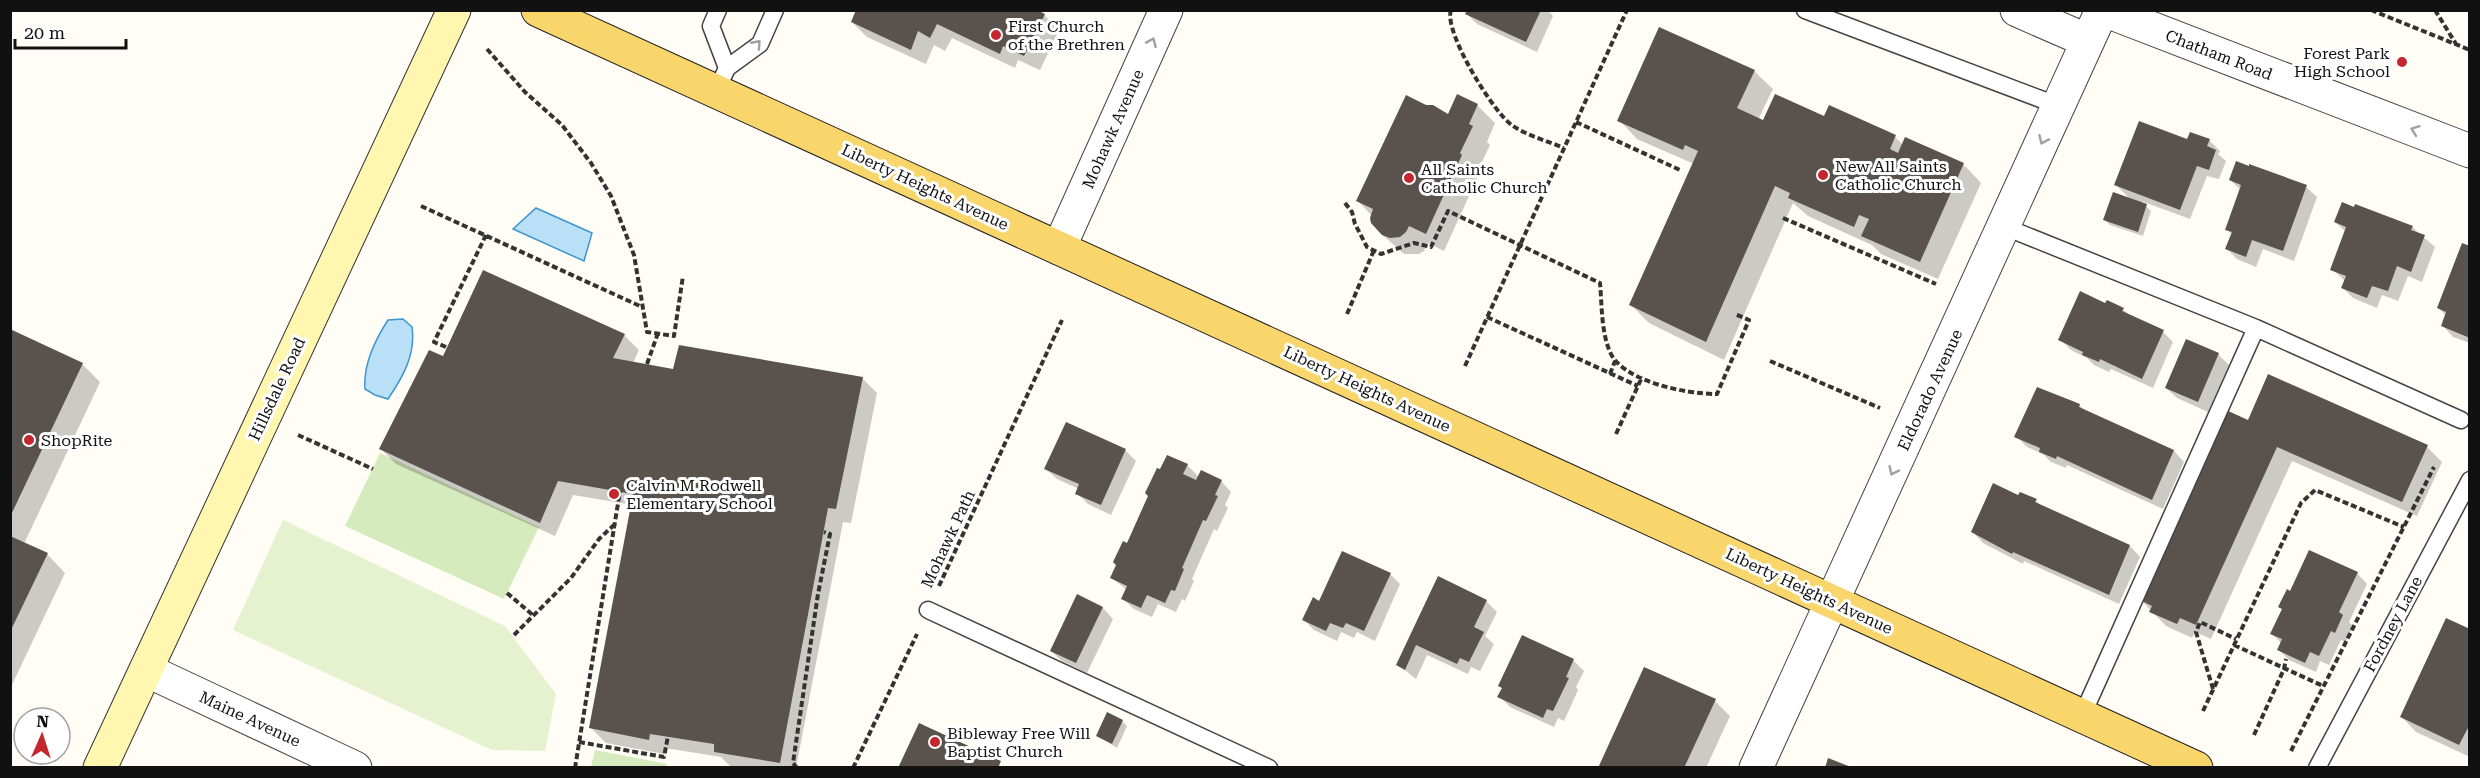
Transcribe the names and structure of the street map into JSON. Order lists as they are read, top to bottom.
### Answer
{
  "streets": {
    "main road": ["Liberty Heights Avenue", "Hillsdale Road"],
    "street": [
      "Chatham Road",
      "Mohawk Avenue",
      "Eldorado Avenue",
      "Maine Avenue"
    ],
    "lane": ["Fordney Lane"],
    "path": ["Mohawk Path"]
  },
  "crossings": [
    ["Chatham Road", "Eldorado Avenue"],
    ["Mohawk Avenue", "Liberty Heights Avenue"],
    ["Liberty Heights Avenue", "Eldorado Avenue"],
    ["Hillsdale Road", "Maine Avenue"]
  ],
  "one_way": ["Chatham Road", "Mohawk Avenue", "Eldorado Avenue"],
  "places": [
    "First Church of the Brethren",
    "Forest Park High School",
    "New All Saints Catholic Church",
    "All Saints Catholic Church",
    "ShopRite",
    "Calvin M Rodwell Elementary School",
    "Bibleway Free Will Baptist Church"
  ],
  "scale_bar": "20 m",
  "north": "top"
}
